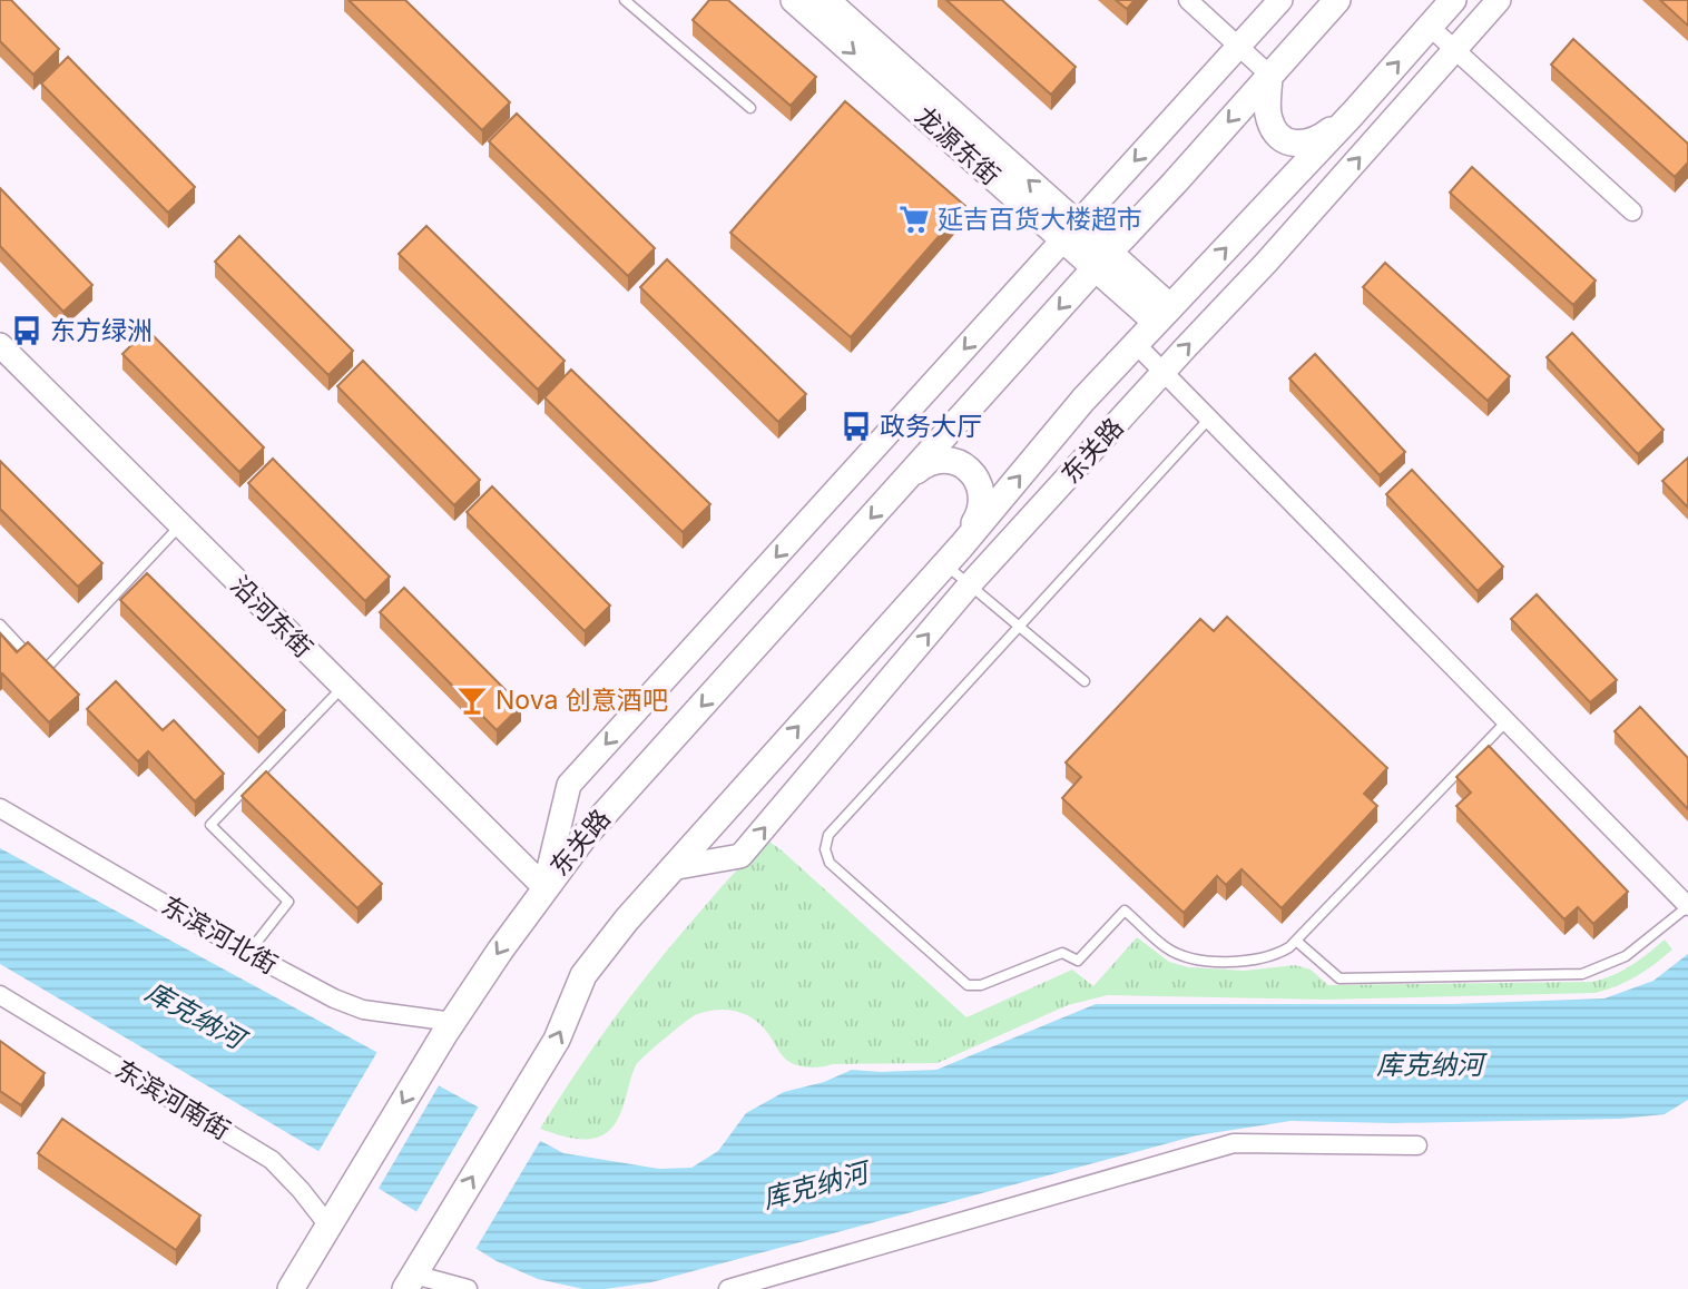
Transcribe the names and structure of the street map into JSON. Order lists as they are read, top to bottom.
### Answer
{
  "streets": {
    "main road": ["龙源东街", "东关路"],
    "street": ["沿河东街", "东滨河北街", "东滨河南街"]
  },
  "crossings": [
    ["龙源东街", "东关路"],
    ["东关路", "沿河东街"],
    ["东关路", "东滨河北街"],
    ["东关路", "东滨河南街"]
  ],
  "water": ["库克纳河"],
  "places": {
    "supermarket": ["延吉百货大楼超市"],
    "bus stop": ["东方绿洲", "政务大厅"],
    "bar": ["Nova 创意酒吧"]
  }
}
